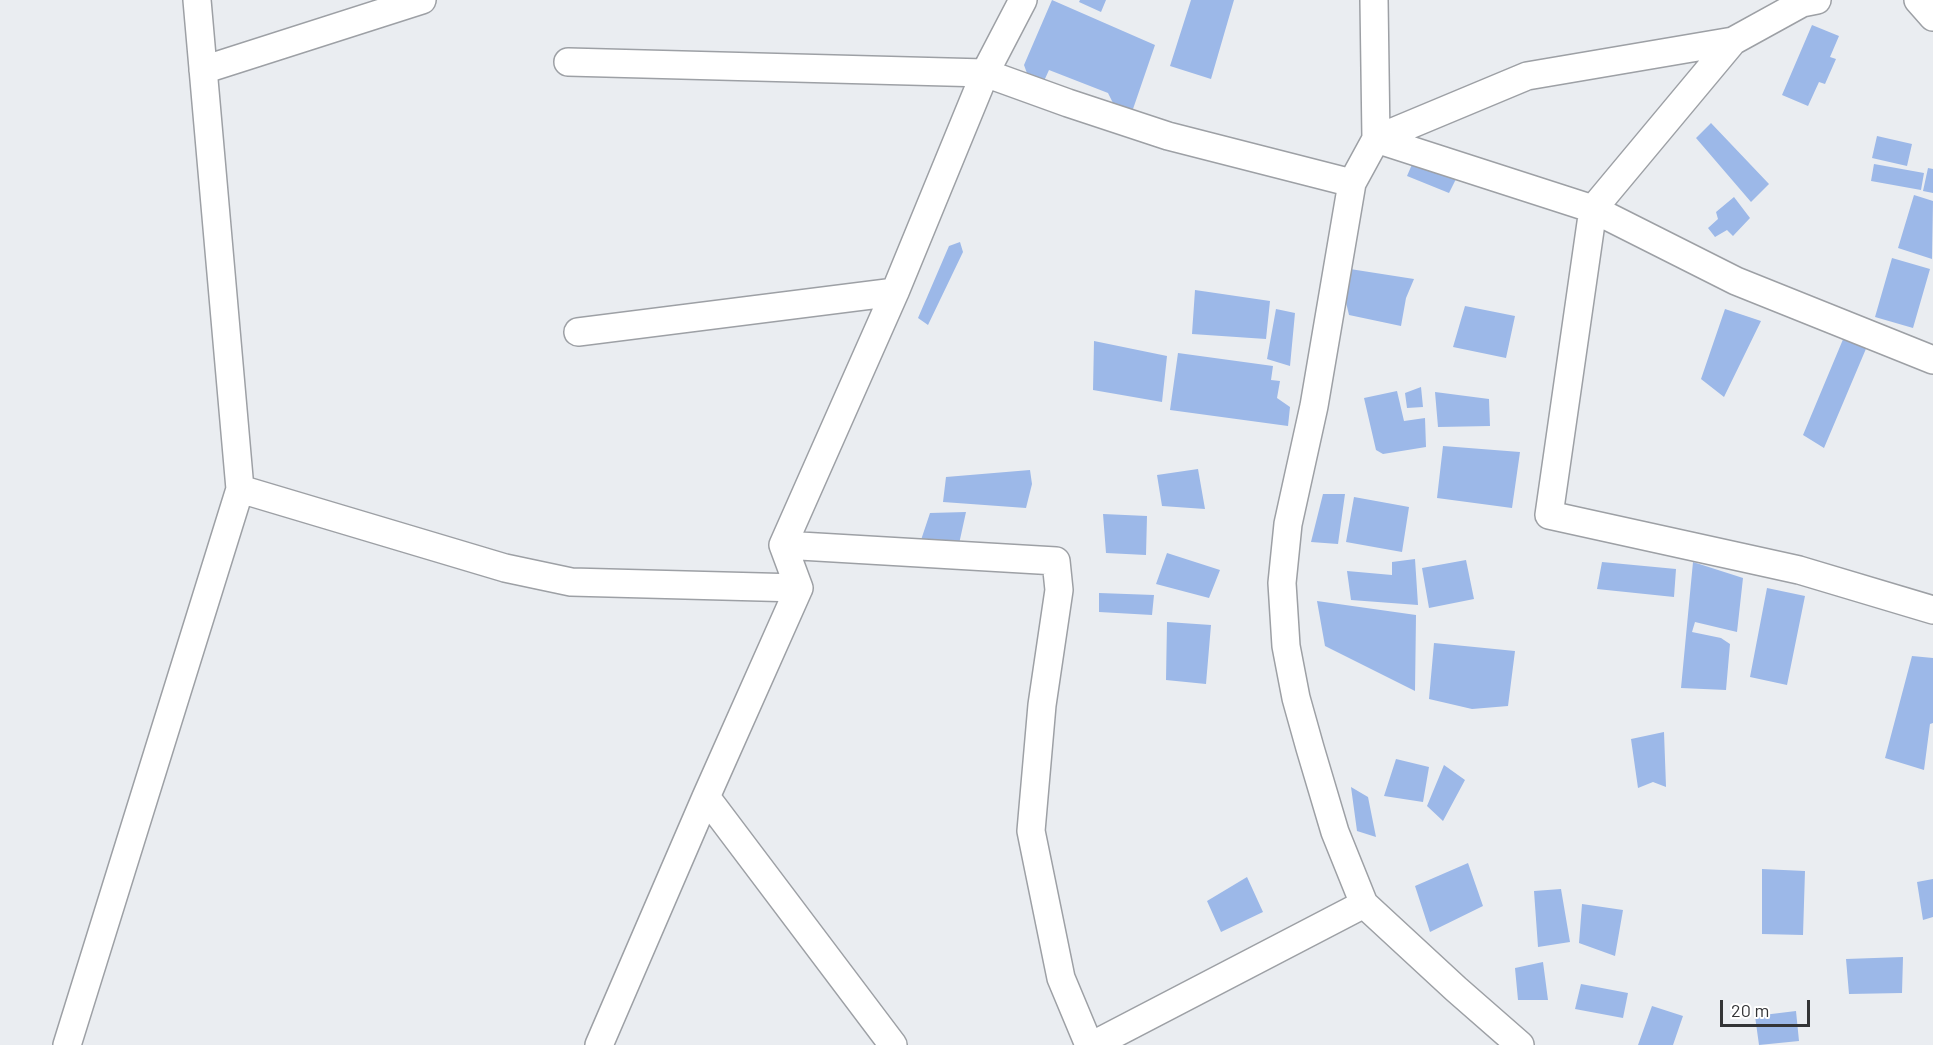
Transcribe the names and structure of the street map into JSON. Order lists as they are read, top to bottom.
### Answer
{
  "scale_bar": "20 m"
}
